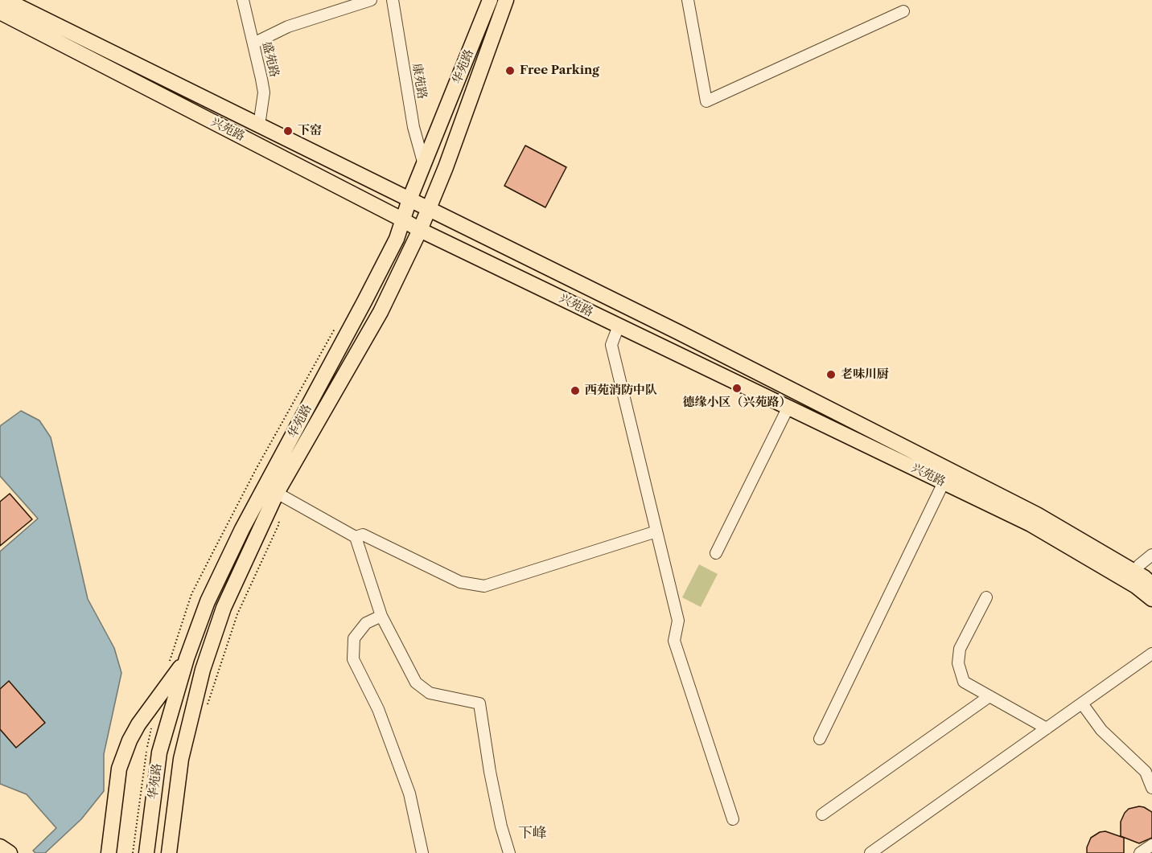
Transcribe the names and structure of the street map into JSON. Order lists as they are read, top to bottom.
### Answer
{
  "streets": {
    "main road": ["华苑路", "兴苑路"],
    "street": ["盛苑路", "康苑路"]
  },
  "crossings": [
    ["盛苑路", "兴苑路"],
    ["华苑路", "康苑路"],
    ["华苑路", "兴苑路"]
  ],
  "districts": ["下峰"],
  "places": [
    "Free Parking",
    "下窑",
    "老味川厨",
    "德缘小区（兴苑路）",
    "西苑消防中队"
  ]
}
